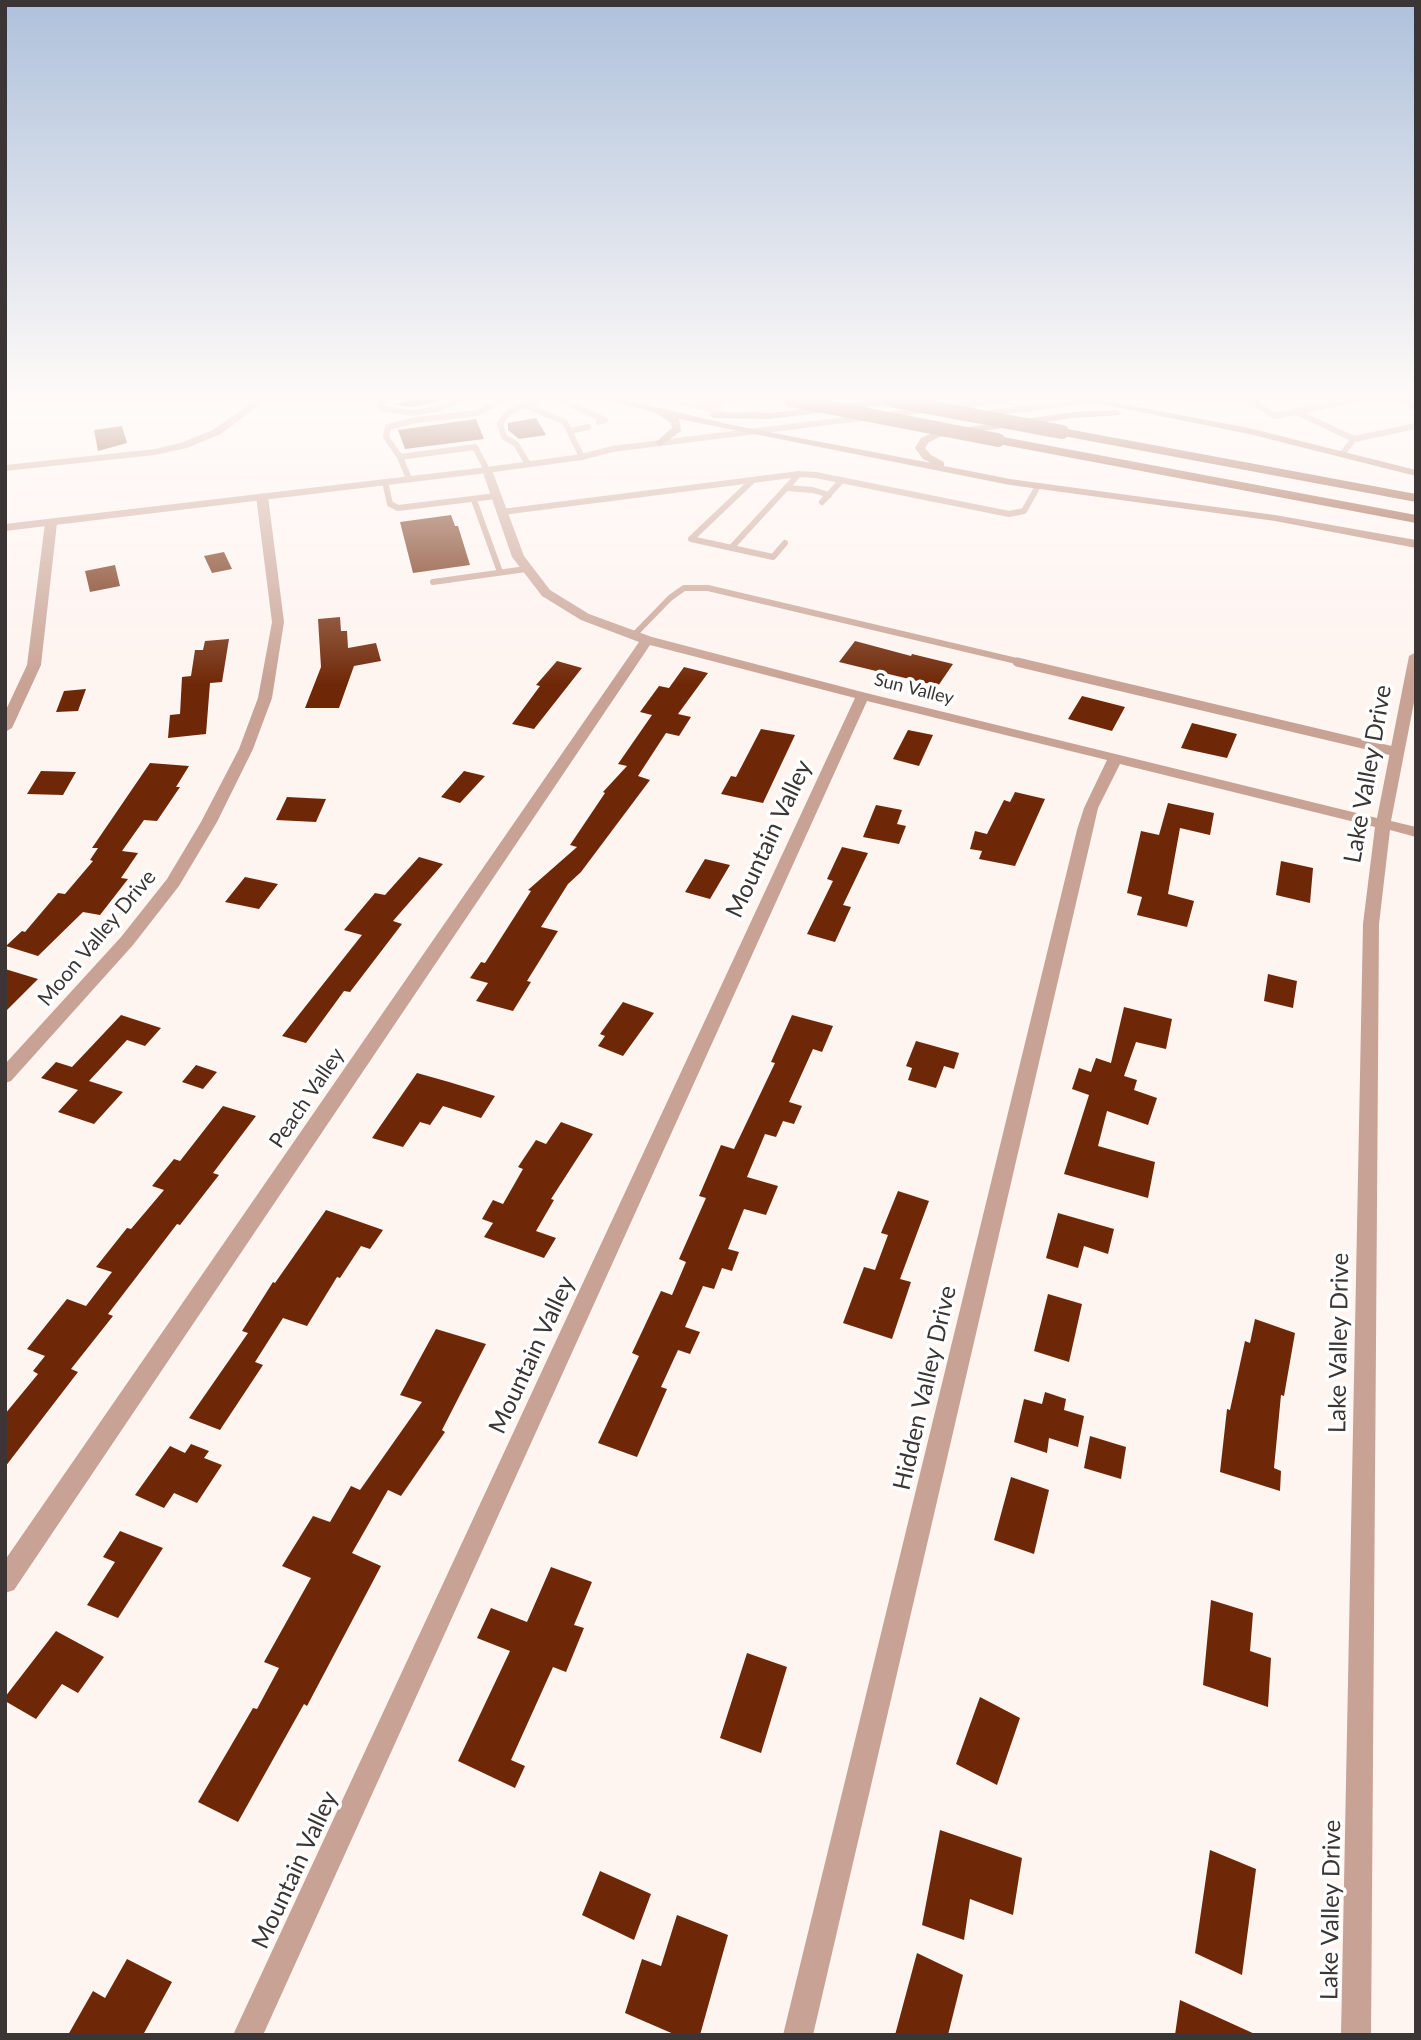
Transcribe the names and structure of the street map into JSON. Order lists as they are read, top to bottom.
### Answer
{
  "streets": {
    "street": [
      "Sun Valley",
      "Lake Valley Drive",
      "Mountain Valley",
      "Moon Valley Drive",
      "Peach Valley",
      "Hidden Valley Drive"
    ]
  },
  "crossings": [
    ["Sun Valley", "Lake Valley Drive"],
    ["Sun Valley", "Mountain Valley"],
    ["Sun Valley", "Peach Valley"],
    ["Sun Valley", "Hidden Valley Drive"]
  ]
}
